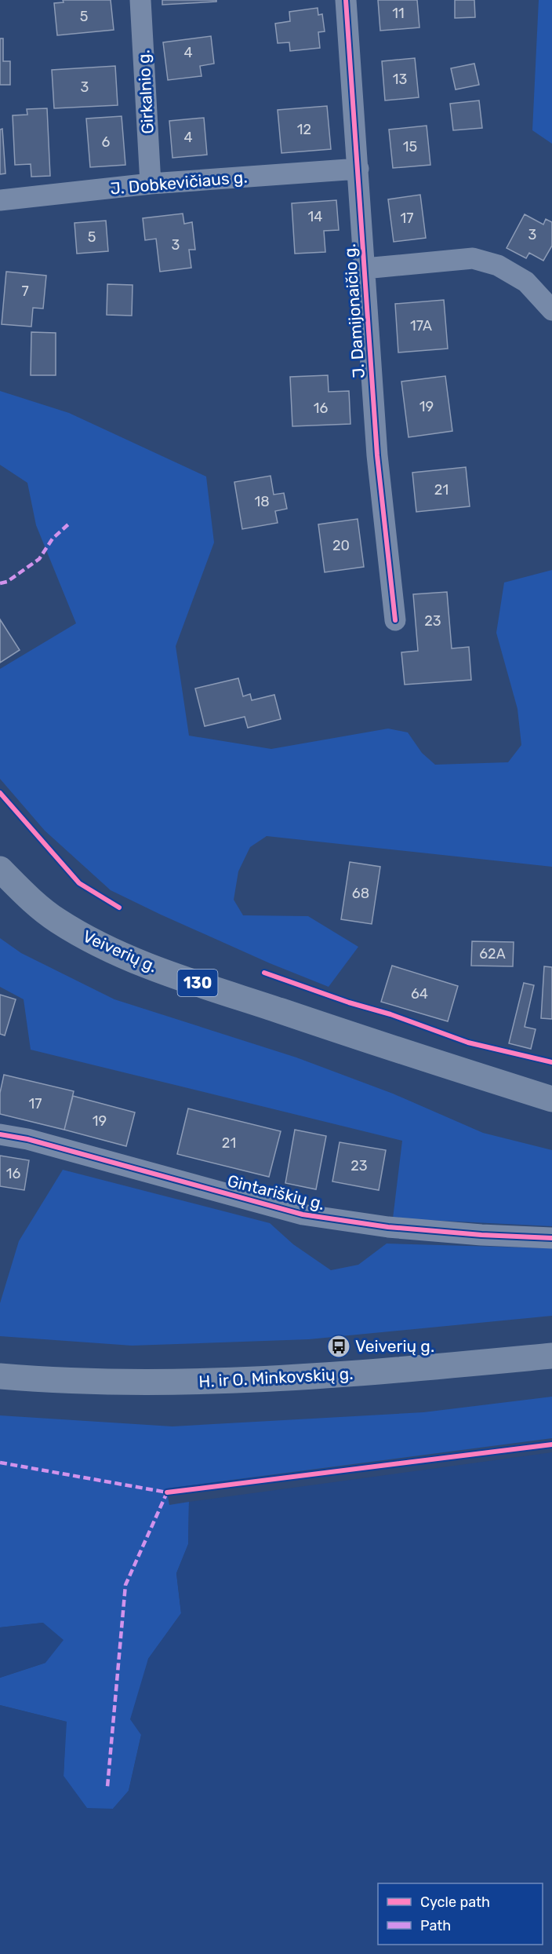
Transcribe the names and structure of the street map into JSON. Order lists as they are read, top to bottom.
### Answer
{
  "streets": {
    "main road": ["Veiverių g.", "130", "H. ir O. Minkovskių g."],
    "street": [
      "Girkalnio g.",
      "J. Dobkevičiaus g.",
      "J. Damijonaičio g.",
      "Gintariškių g."
    ]
  },
  "crossings": [
    ["Girkalnio g.", "J. Dobkevičiaus g."],
    ["J. Dobkevičiaus g.", "J. Damijonaičio g."]
  ],
  "places": {
    "bus stop": ["Veiverių g."]
  },
  "house_numbers": [
    "11",
    "5",
    "4",
    "13",
    "3",
    "12",
    "4",
    "6",
    "15",
    "14",
    "17",
    "3",
    "5",
    "3",
    "7",
    "17A",
    "19",
    "16",
    "21",
    "18",
    "20",
    "23",
    "68",
    "62A",
    "64",
    "17",
    "19",
    "21",
    "23",
    "16"
  ],
  "legend": ["Cycle path", "Path"]
}
